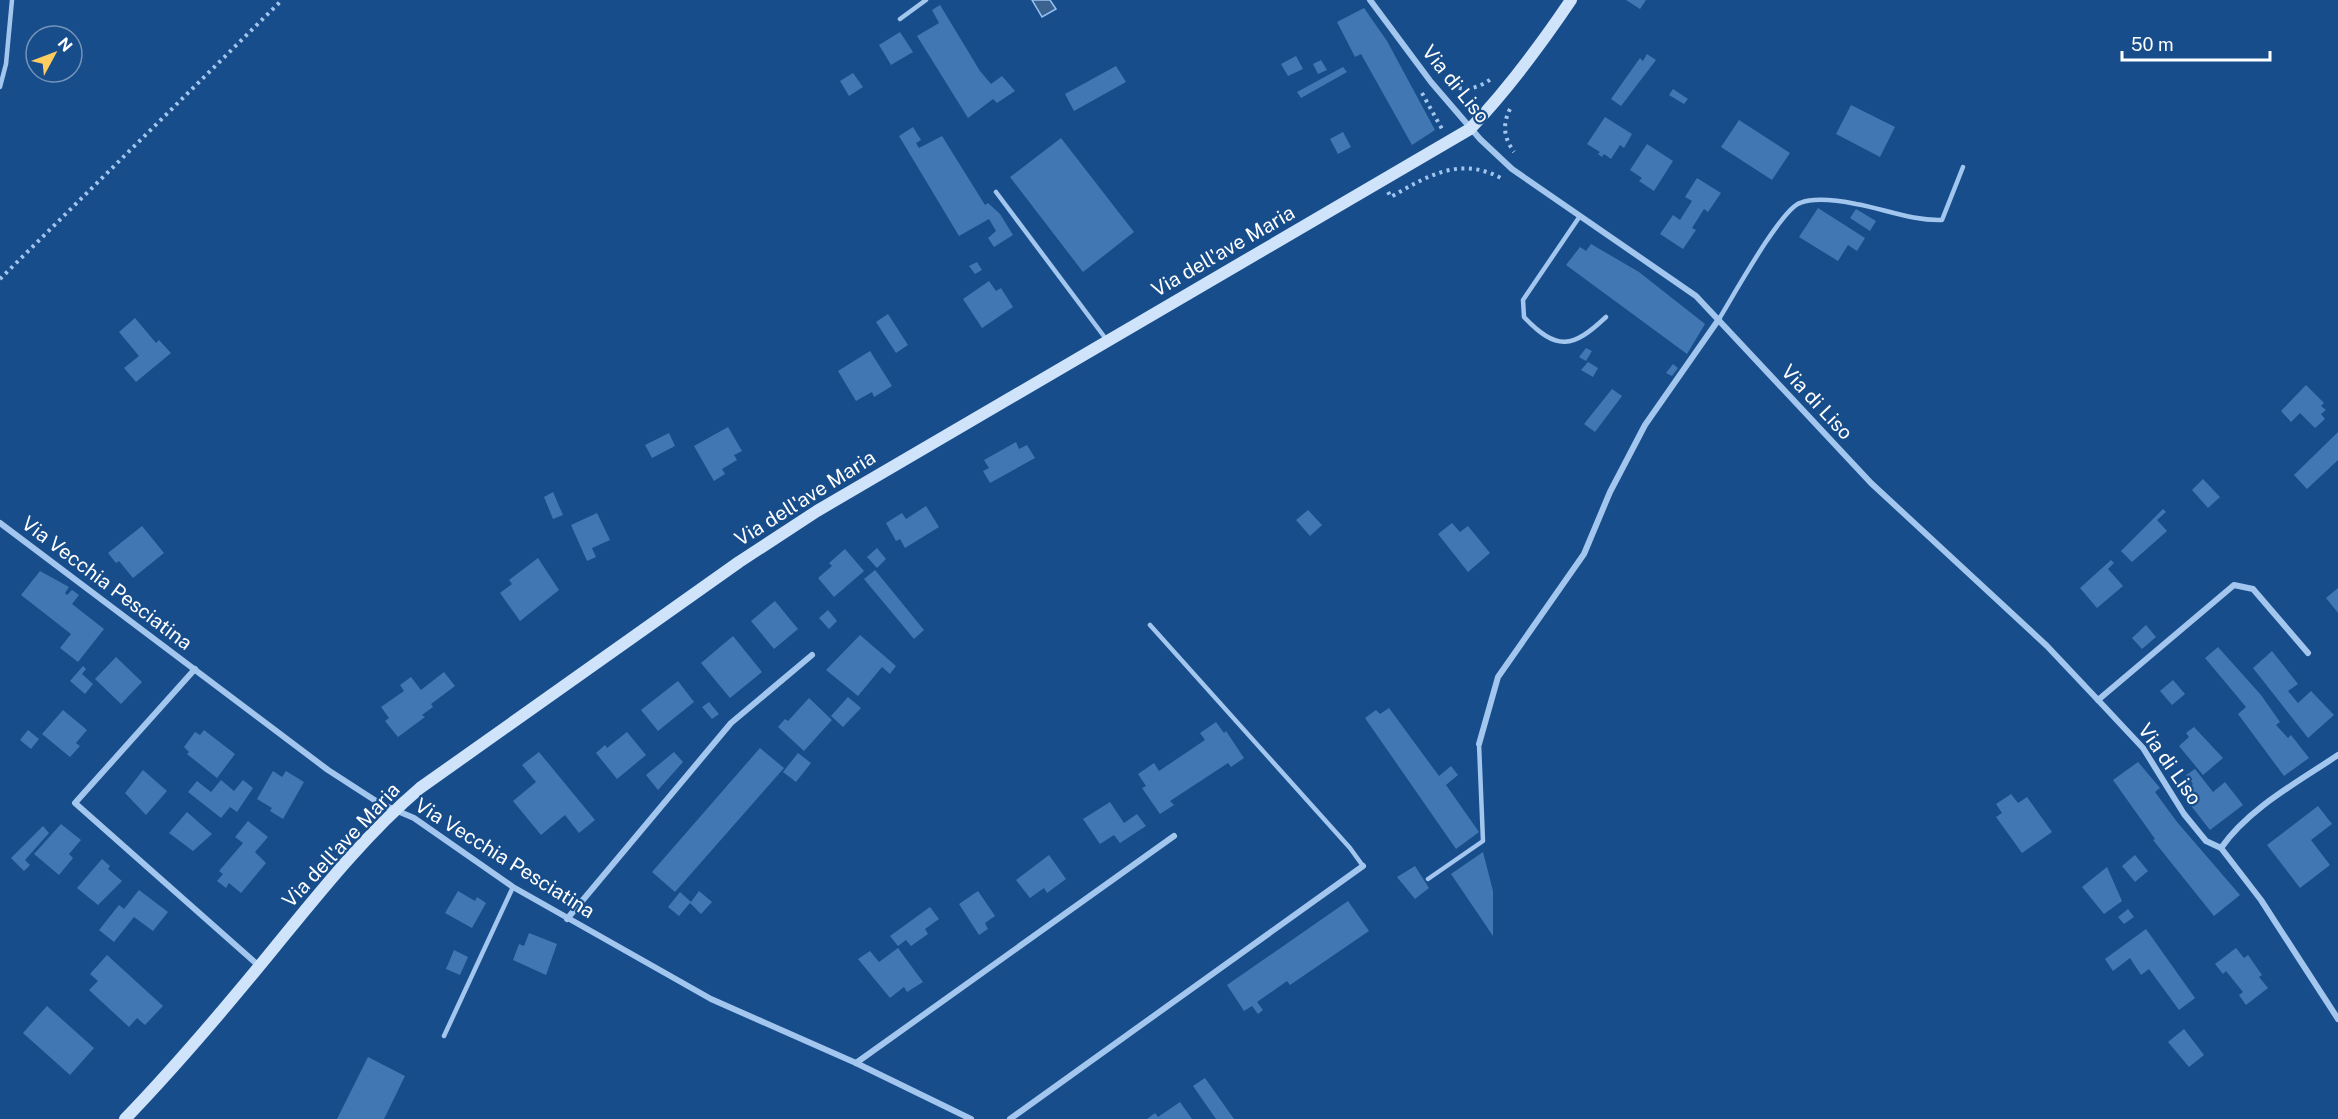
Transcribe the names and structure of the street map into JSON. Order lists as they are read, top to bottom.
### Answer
{
  "streets": {
    "street": ["Via di Liso", "Via dell'ave Maria", "Via Vecchia Pesciatina"]
  },
  "crossings": [
    ["Via di Liso", "Via dell'ave Maria"],
    ["Via dell'ave Maria", "Via Vecchia Pesciatina"]
  ],
  "scale_bar": "50 m",
  "north": "top right"
}
